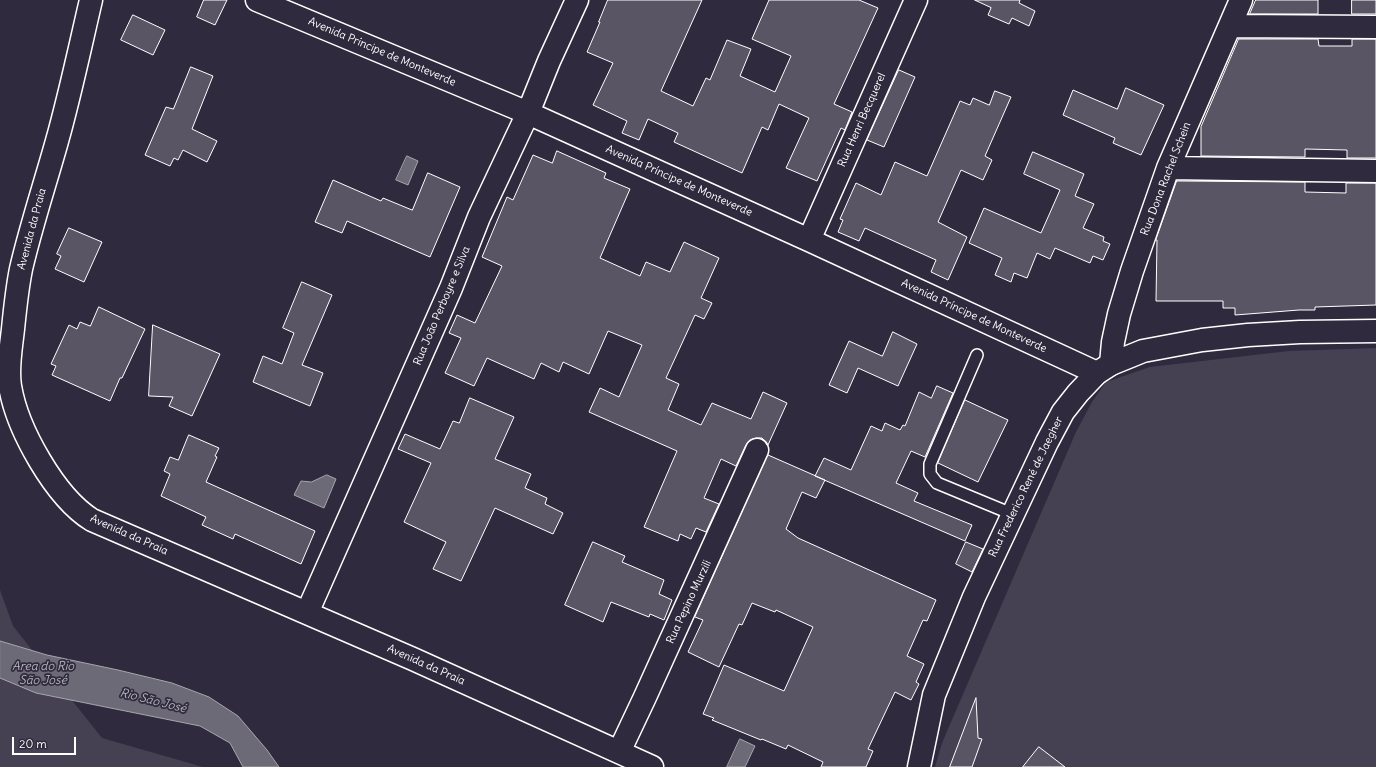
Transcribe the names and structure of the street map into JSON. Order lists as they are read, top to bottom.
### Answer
{
  "streets": {
    "street": [
      "Avenida Príncipe de Monteverde",
      "Rua Henri Becquerel",
      "Rua Dona Rachel Schein",
      "Avenida da Praia",
      "Rua João Perboyre e Silva",
      "Rua Frederico René de Jaegher",
      "Rua Pepino Murzili"
    ]
  },
  "crossings": [
    ["Avenida Príncipe de Monteverde", "Rua Henri Becquerel"],
    ["Avenida Príncipe de Monteverde", "Rua Dona Rachel Schein"],
    ["Avenida Príncipe de Monteverde", "Rua João Perboyre e Silva"],
    ["Avenida Príncipe de Monteverde", "Rua Frederico René de Jaegher"],
    ["Rua Dona Rachel Schein", "Rua Frederico René de Jaegher"],
    ["Avenida da Praia", "Rua João Perboyre e Silva"],
    ["Avenida da Praia", "Rua Pepino Murzili"]
  ],
  "water": ["Area do Rio São José", "Rio São José"],
  "scale_bar": "20 m"
}
